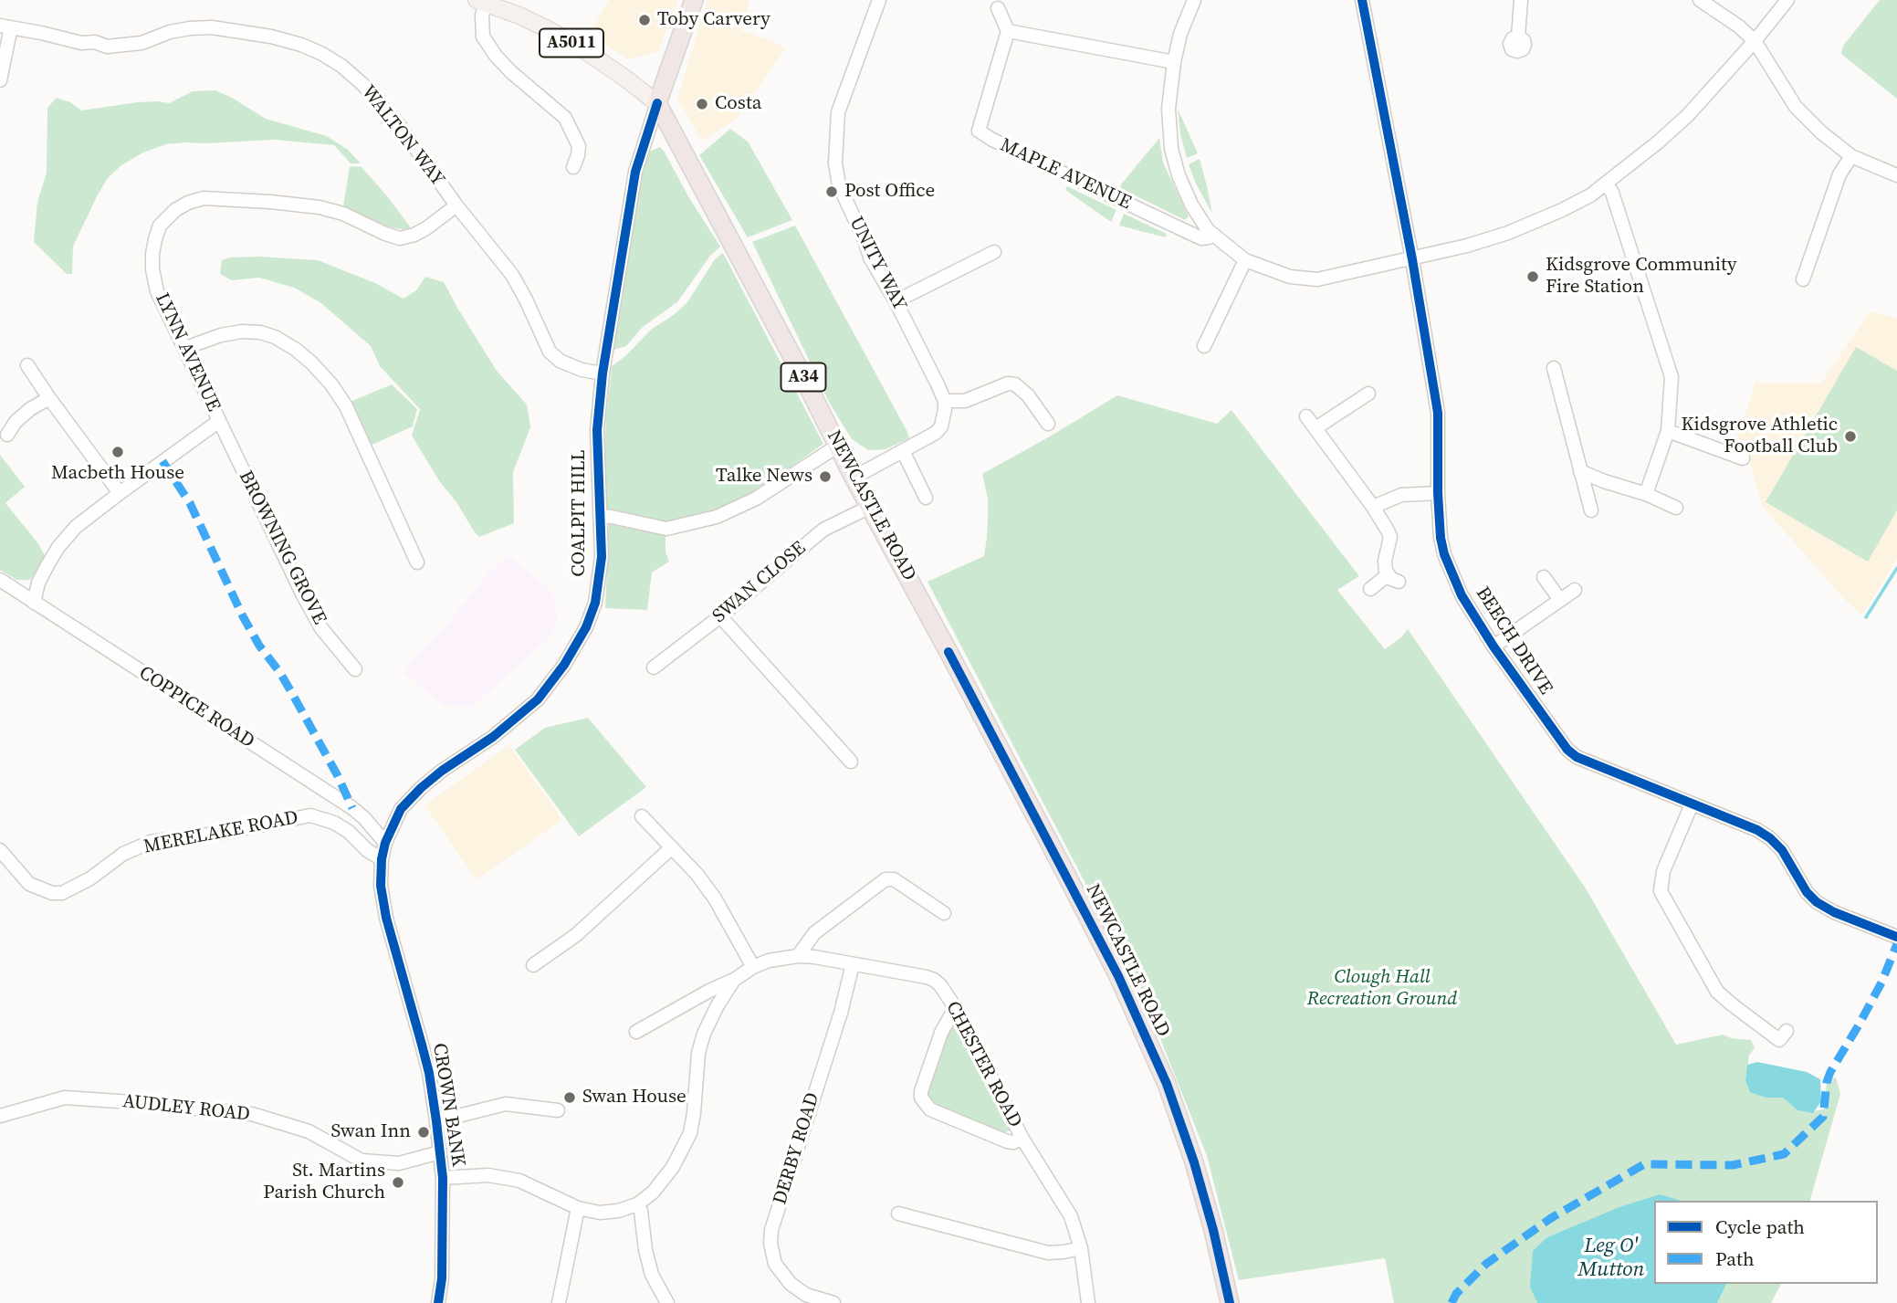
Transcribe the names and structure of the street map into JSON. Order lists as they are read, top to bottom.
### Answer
{
  "streets": {
    "highway": ["A34", "NEWCASTLE ROAD"],
    "main road": ["A5011"],
    "street": [
      "WALTON WAY",
      "MAPLE AVENUE",
      "UNITY WAY",
      "LYNN AVENUE",
      "COALPIT HILL",
      "BROWNING GROVE",
      "SWAN CLOSE",
      "BEECH DRIVE",
      "COPPICE ROAD",
      "MERELAKE ROAD",
      "CHESTER ROAD",
      "CROWN BANK",
      "AUDLEY ROAD",
      "DERBY ROAD"
    ]
  },
  "crossings": [
    ["A5011", "NEWCASTLE ROAD"],
    ["A5011", "COALPIT HILL"],
    ["WALTON WAY", "LYNN AVENUE"],
    ["WALTON WAY", "COALPIT HILL"],
    ["LYNN AVENUE", "BROWNING GROVE"],
    ["LYNN AVENUE", "COPPICE ROAD"],
    ["NEWCASTLE ROAD", "COALPIT HILL"],
    ["NEWCASTLE ROAD", "SWAN CLOSE"],
    ["COALPIT HILL", "COPPICE ROAD"],
    ["COALPIT HILL", "MERELAKE ROAD"],
    ["COALPIT HILL", "CROWN BANK"],
    ["MERELAKE ROAD", "CROWN BANK"],
    ["CHESTER ROAD", "CROWN BANK"],
    ["CHESTER ROAD", "DERBY ROAD"],
    ["CROWN BANK", "AUDLEY ROAD"]
  ],
  "water": ["Leg O' Mutton"],
  "parks": ["Clough Hall Recreation Ground"],
  "places": [
    "Toby Carvery",
    "Costa",
    "Post Office",
    "Kidsgrove Community Fire Station",
    "Kidsgrove Athletic Football Club",
    "Macbeth House",
    "Talke News",
    "Swan House",
    "Swan Inn",
    "St. Martins Parish Church"
  ],
  "legend": ["Cycle path", "Path"]
}
